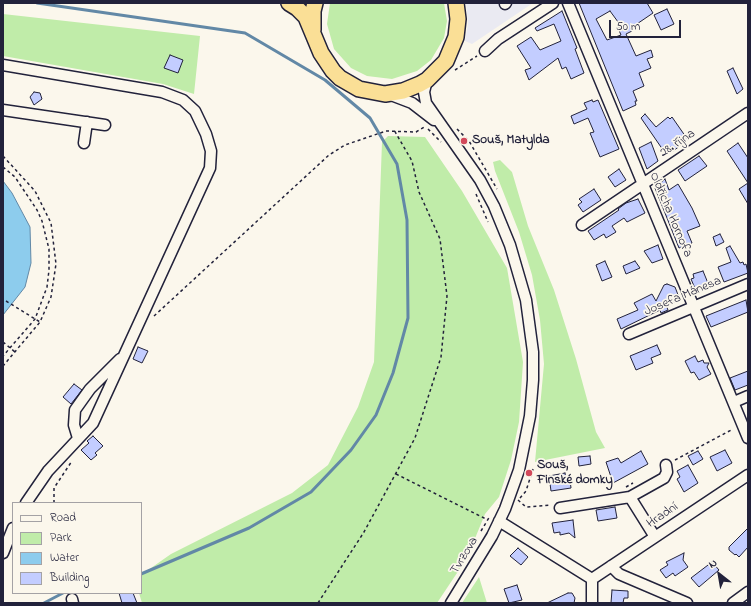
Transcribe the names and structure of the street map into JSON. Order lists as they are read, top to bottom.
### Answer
{
  "streets": {
    "street": [
      "28. října",
      "Oldřicha Hornofa",
      "Josefa Mánesa",
      "Hradní",
      "Tvrzova"
    ]
  },
  "crossings": [
    ["28. října", "Oldřicha Hornofa"],
    ["Oldřicha Hornofa", "Josefa Mánesa"]
  ],
  "places": ["Souš, Matylda", "Souš, Finské domky"],
  "legend": [
    "Road",
    "Park",
    "Water",
    "Building"
  ],
  "scale_bar": "50 m",
  "north": "top left"
}
